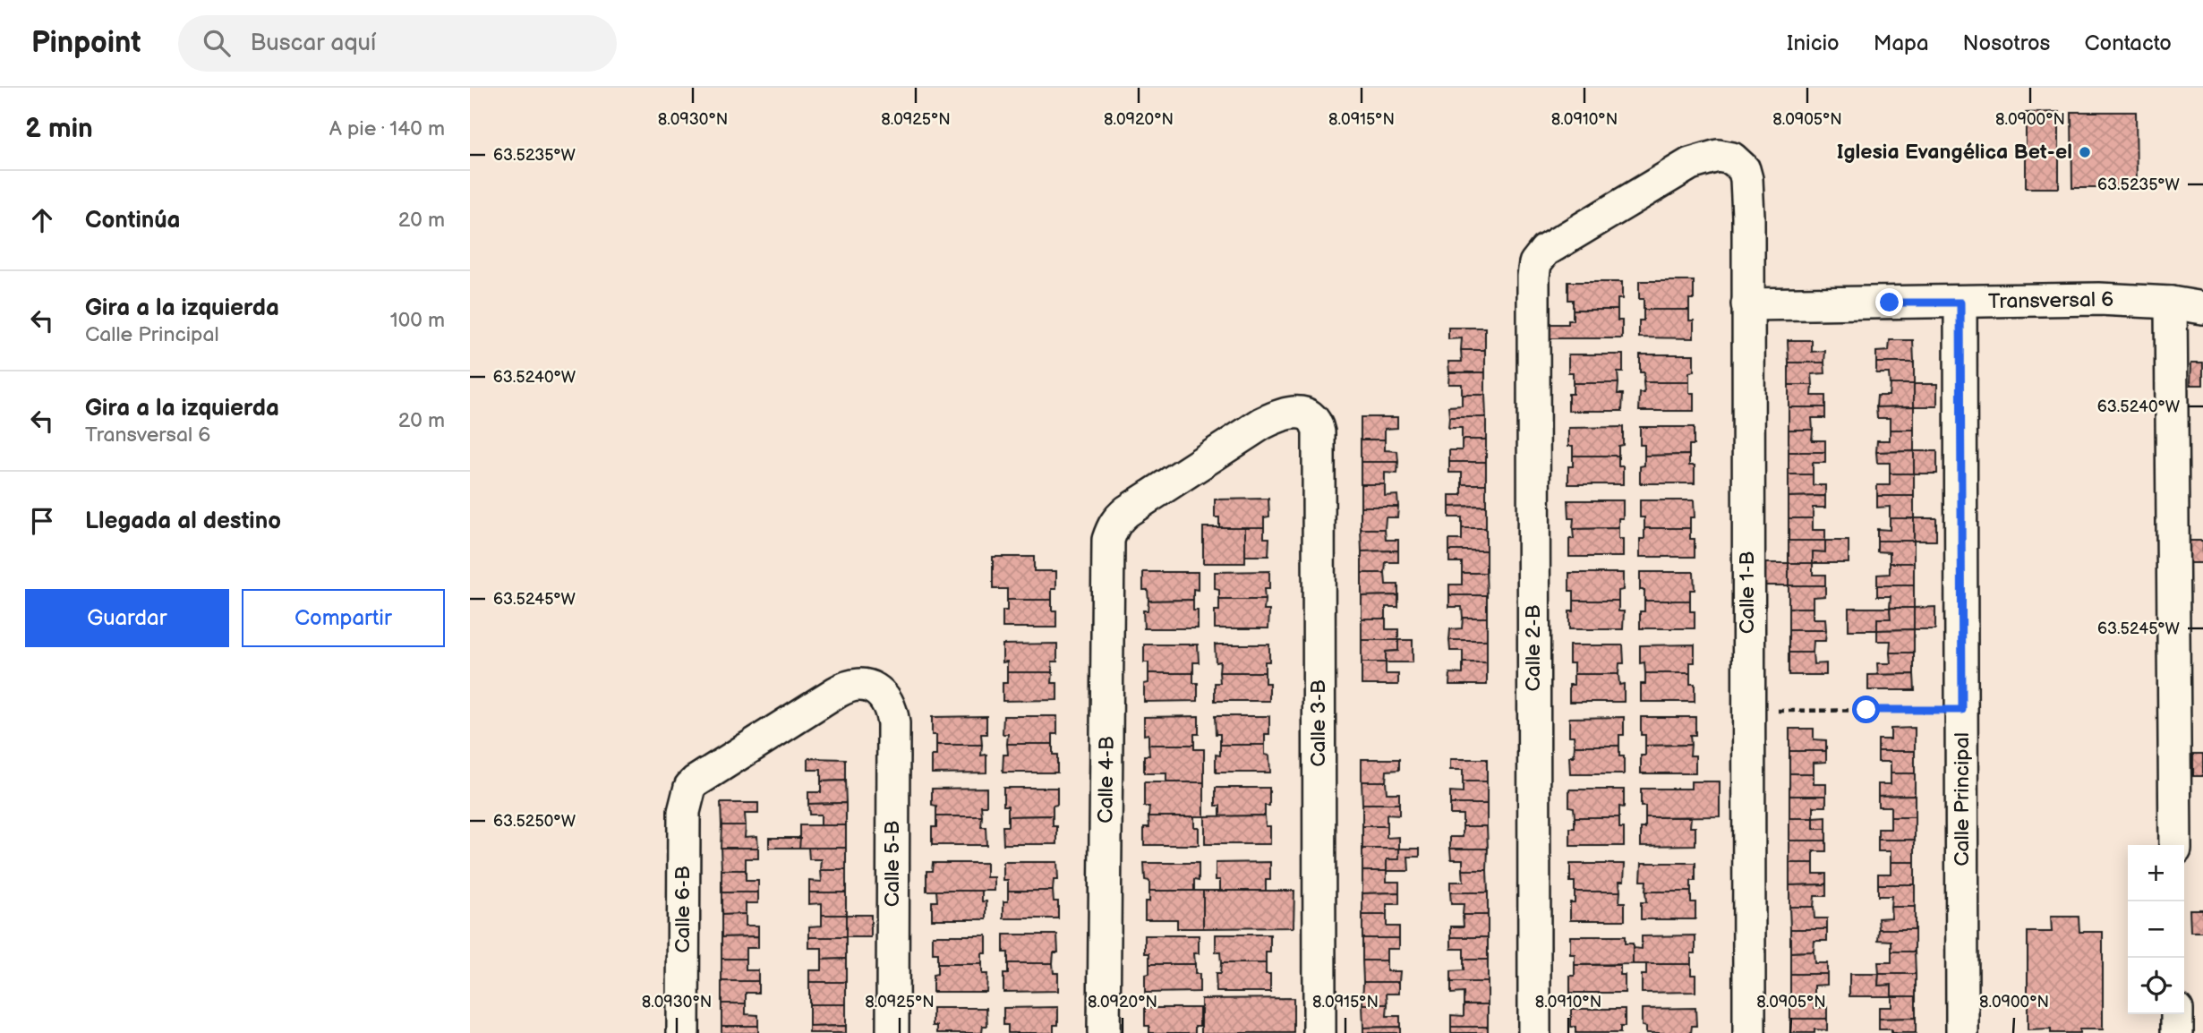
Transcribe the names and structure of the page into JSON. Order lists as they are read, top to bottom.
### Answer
{
  "streets": {
    "street": [
      "Transversal 6",
      "Calle 1-B",
      "Calle 2-B",
      "Calle 3-B",
      "Calle 4-B",
      "Calle Principal",
      "Calle 5-B",
      "Calle 6-B"
    ]
  },
  "crossings": [
    ["Transversal 6", "Calle 1-B"],
    ["Transversal 6", "Calle Principal"],
    ["Calle 1-B", "Calle 2-B"],
    ["Calle 3-B", "Calle 4-B"],
    ["Calle 5-B", "Calle 6-B"]
  ],
  "places": ["Iglesia Evangélica Bet-el"],
  "page": {
    "header": "Pinpoint",
    "search": "Buscar aquí",
    "nav": [
      "Inicio",
      "Mapa",
      "Nosotros",
      "Contacto"
    ],
    "heading": ["2 min", "A pie · 140 m"],
    "list": [
      ["Continúa", "20 m"],
      ["Gira a la izquierda", "Calle Principal", "100 m"],
      ["Gira a la izquierda", "Transversal 6", "20 m"],
      "Llegada al destino"
    ],
    "buttons": ["Guardar", "Compartir"],
    "map_buttons": ["+", "−"]
  },
  "coordinates": [
    "8.0930°N",
    "8.0925°N",
    "8.0920°N",
    "8.0915°N",
    "8.0910°N",
    "8.0905°N",
    "8.0900°N",
    "63.5235°W",
    "63.5240°W",
    "63.5245°W",
    "63.5250°W"
  ]
}
